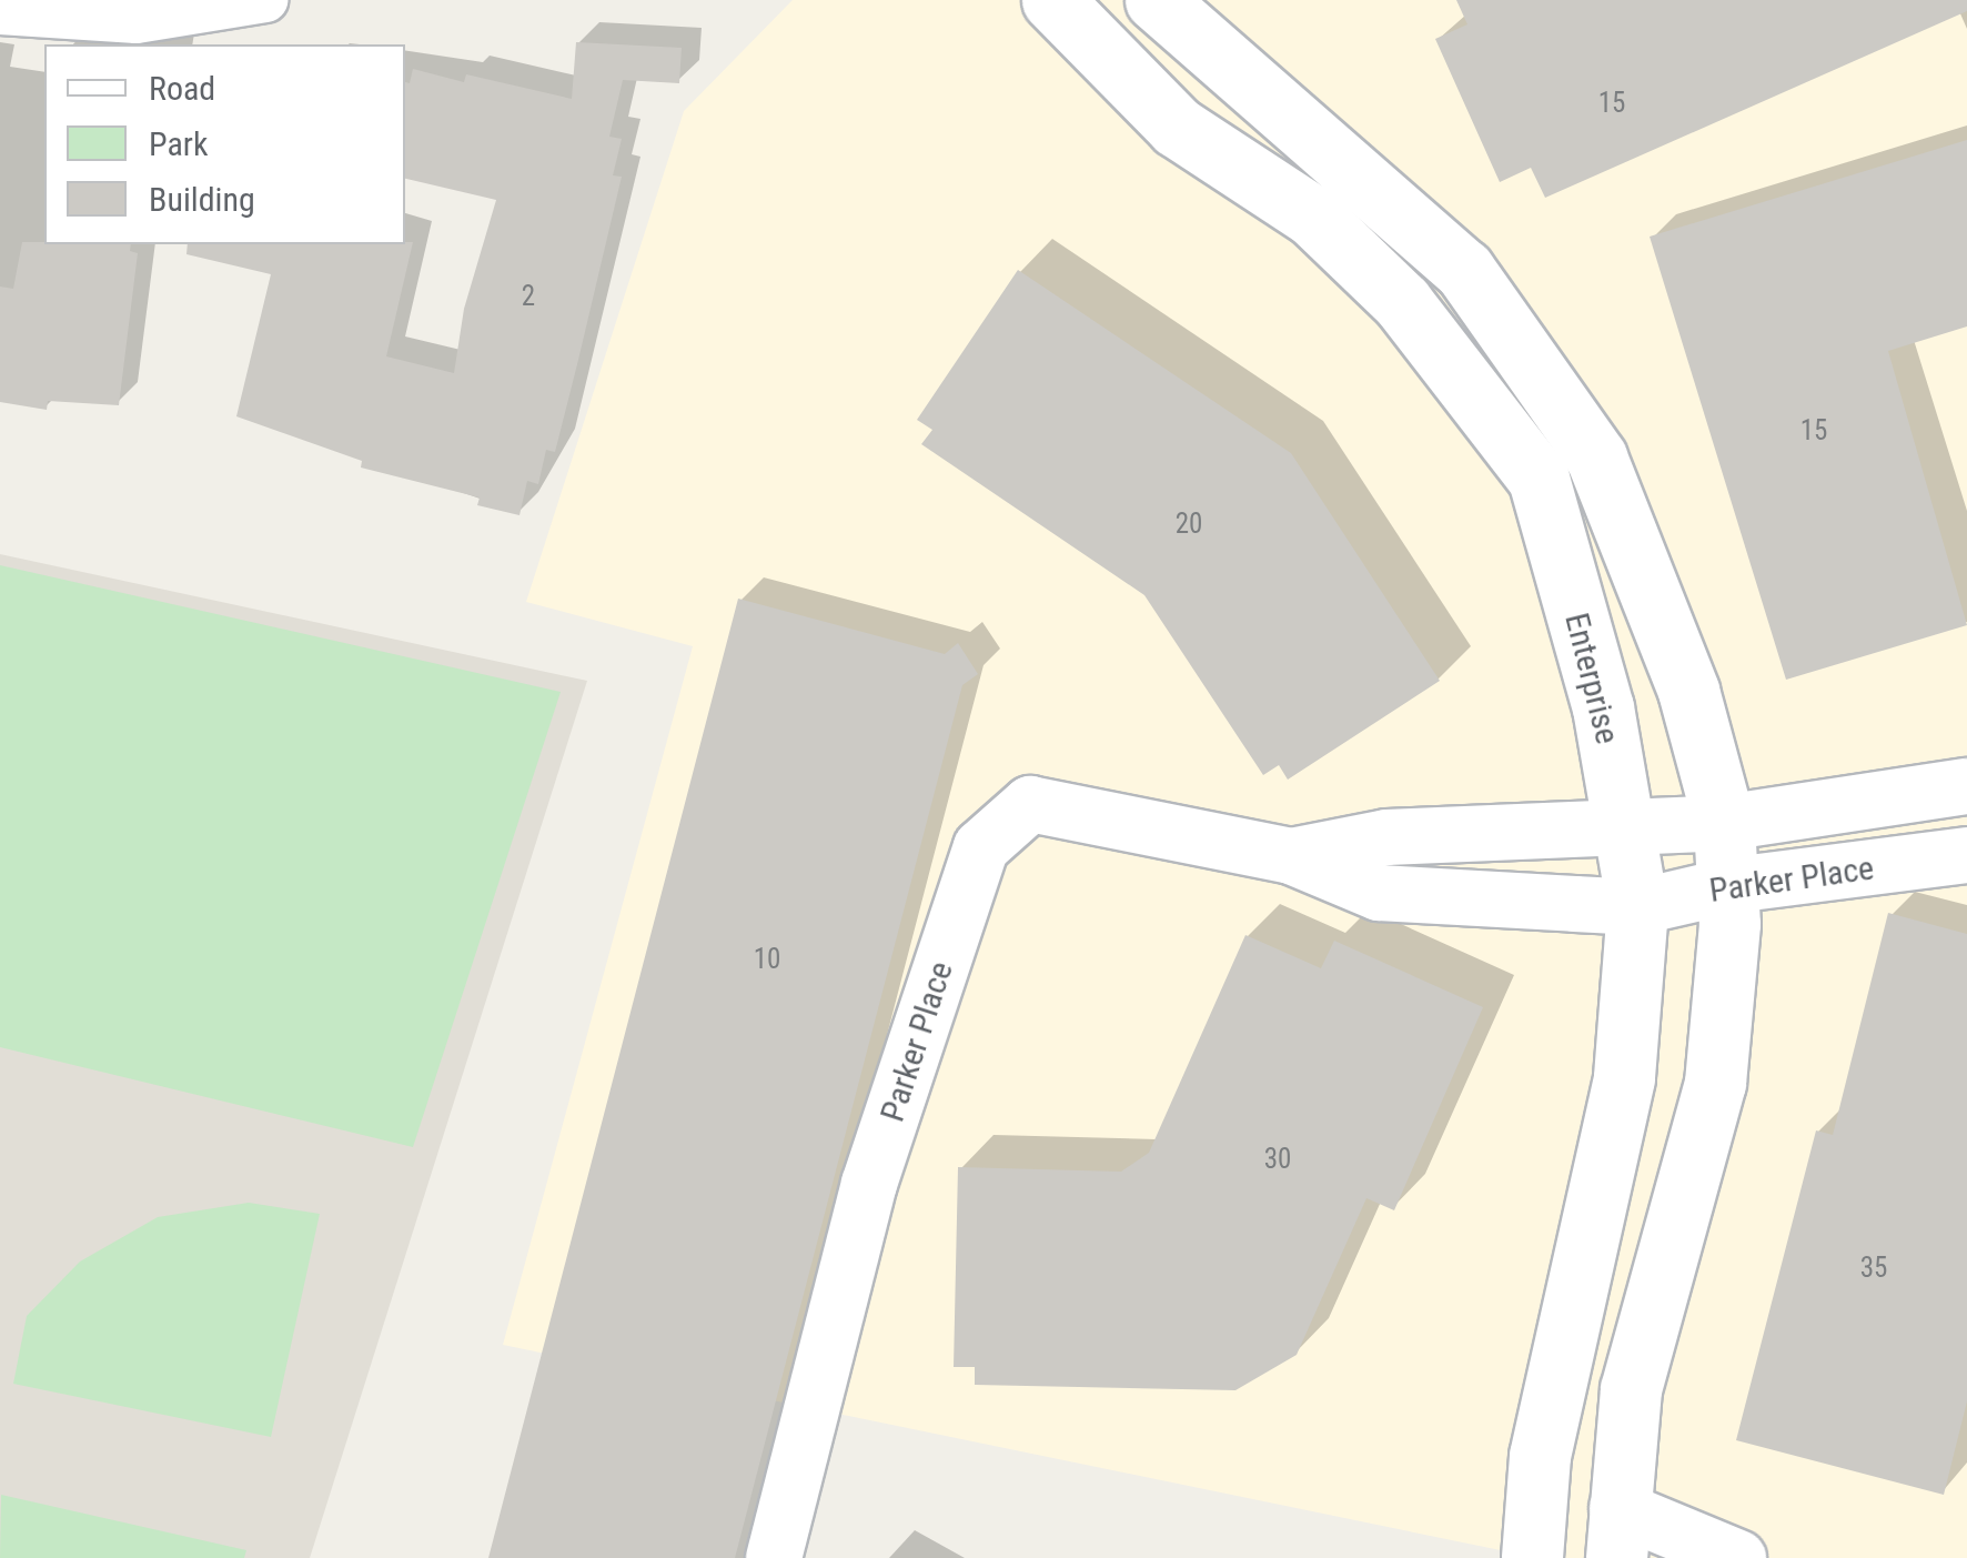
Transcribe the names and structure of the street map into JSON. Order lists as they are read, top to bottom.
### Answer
{
  "streets": {
    "main road": ["Enterprise"],
    "street": ["Parker Place"]
  },
  "crossings": [
    ["Enterprise", "Parker Place"]
  ],
  "house_numbers": [
    "15",
    "2",
    "15",
    "20",
    "10",
    "30",
    "35"
  ],
  "legend": ["Road", "Park", "Building"]
}
